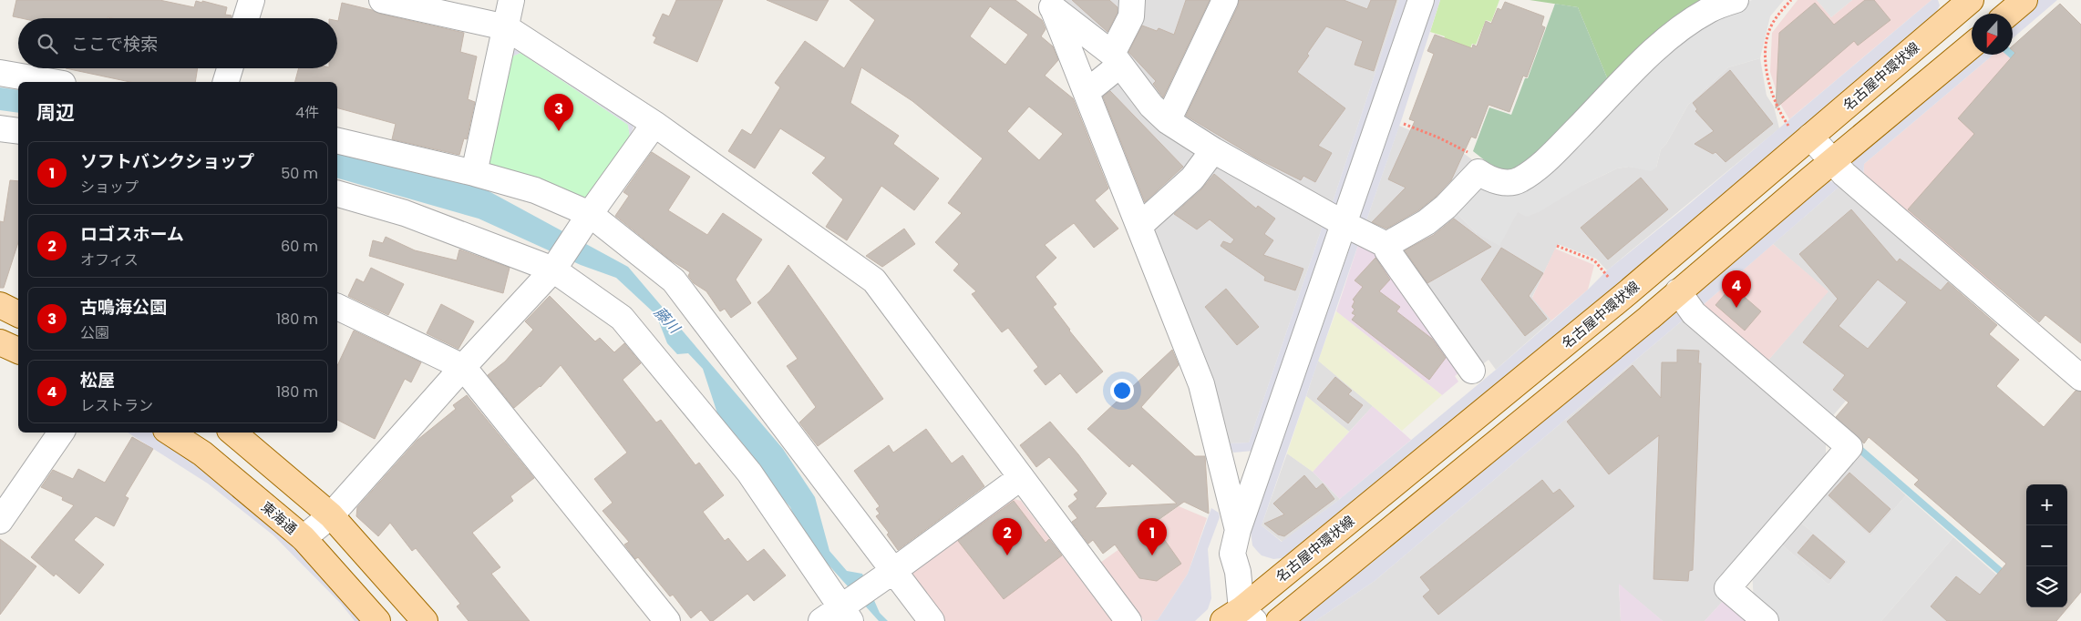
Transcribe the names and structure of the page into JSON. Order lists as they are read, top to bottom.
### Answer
{
  "streets": {
    "main road": ["名古屋中環状線", "東海通"]
  },
  "water": ["藤川"],
  "north": "bottom",
  "page": {
    "search": "ここで検索",
    "heading": ["周辺", "4件"],
    "pins": [
      "3",
      "4",
      "1",
      "2"
    ],
    "list": [
      {
        "mark": "1",
        "name": "ソフトバンクショップ",
        "note": "ショップ",
        "value": "50 m"
      },
      {
        "mark": "2",
        "name": "ロゴスホーム",
        "note": "オフィス",
        "value": "60 m"
      },
      {
        "mark": "3",
        "name": "古鳴海公園",
        "note": "公園",
        "value": "180 m"
      },
      {
        "mark": "4",
        "name": "松屋",
        "note": "レストラン",
        "value": "180 m"
      }
    ],
    "map_buttons": ["+", "−"]
  }
}
